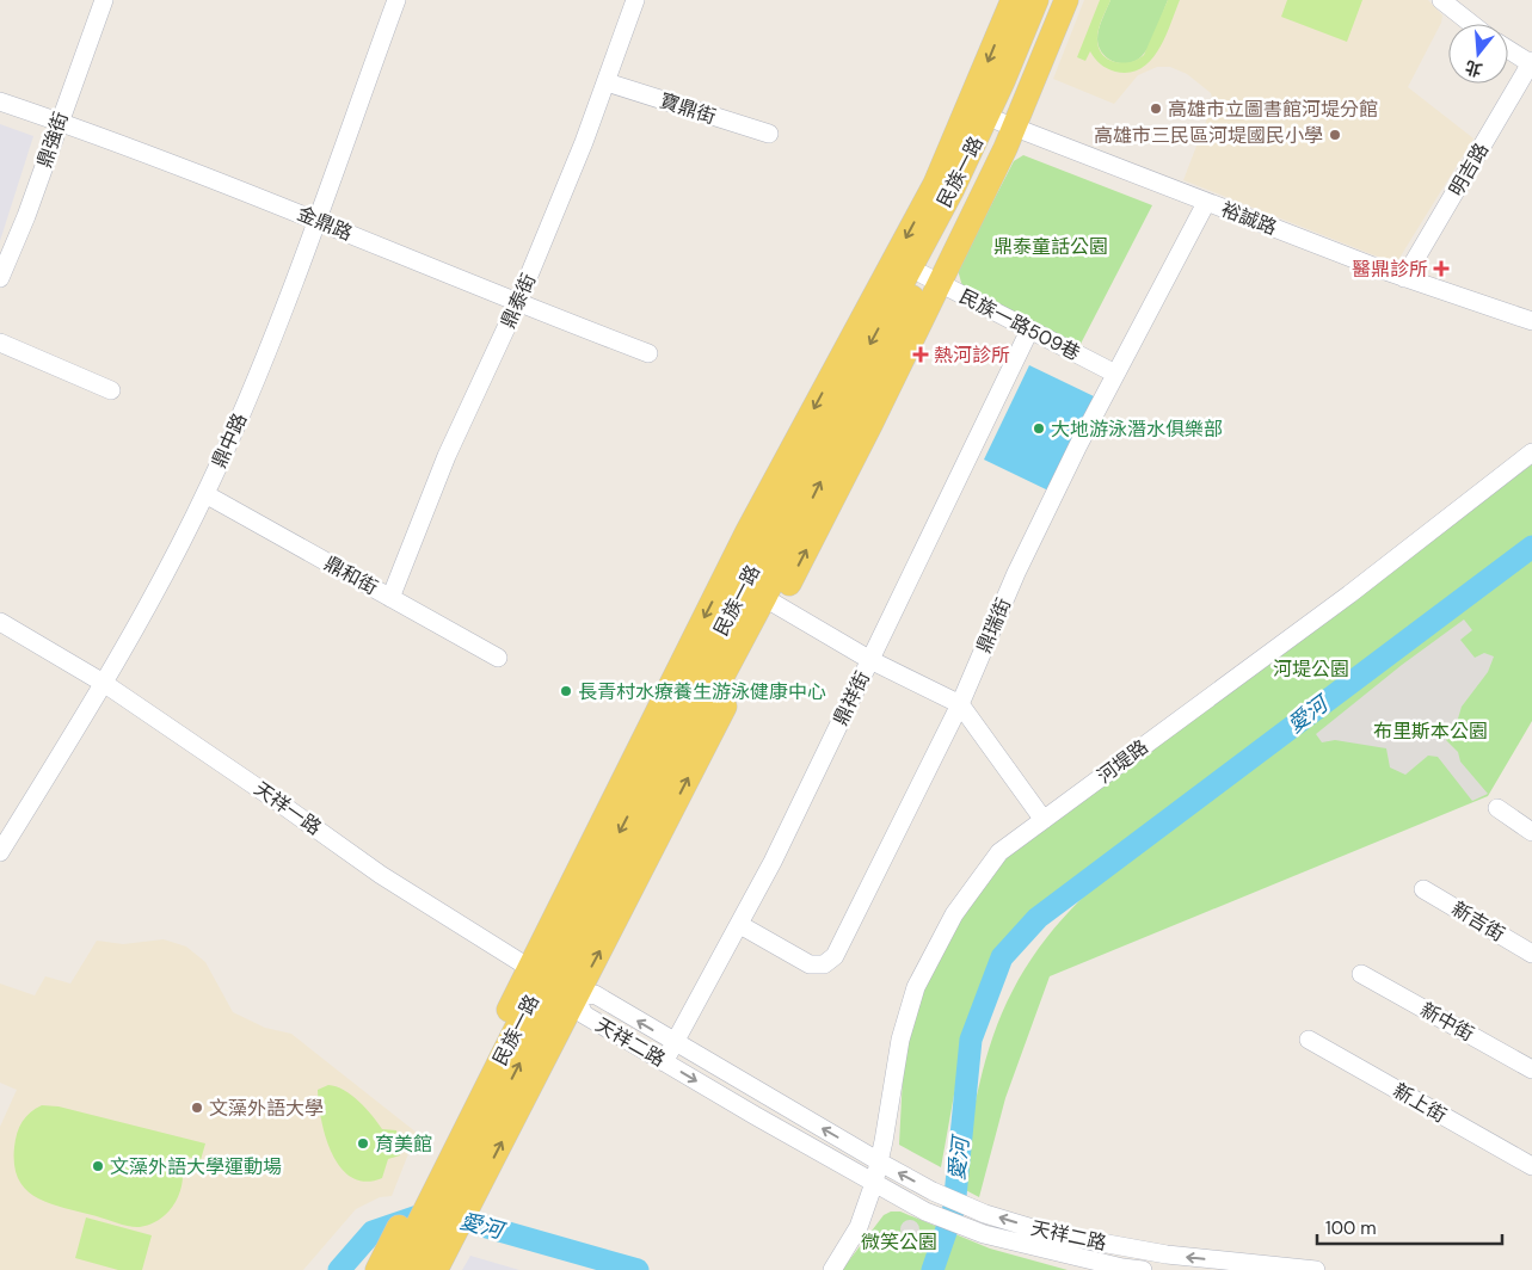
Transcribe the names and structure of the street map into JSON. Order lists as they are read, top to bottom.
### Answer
{
  "streets": {
    "main road": ["民族一路"],
    "street": [
      "寶鼎街",
      "鼎強街",
      "明吉路",
      "裕誠路",
      "金鼎路",
      "鼎泰街",
      "民族一路509巷",
      "鼎中路",
      "鼎和街",
      "鼎瑞街",
      "鼎祥街",
      "河堤路",
      "天祥一路",
      "新吉街",
      "新中街",
      "天祥二路",
      "新上街"
    ]
  },
  "crossings": [
    ["寶鼎街", "鼎泰街"],
    ["鼎強街", "金鼎路"],
    ["明吉路", "裕誠路"],
    ["民族一路", "裕誠路"],
    ["民族一路", "民族一路509巷"],
    ["民族一路", "天祥一路"],
    ["民族一路", "天祥二路"],
    ["裕誠路", "鼎瑞街"],
    ["金鼎路", "鼎泰街"],
    ["金鼎路", "鼎中路"],
    ["鼎泰街", "鼎和街"],
    ["民族一路509巷", "鼎瑞街"],
    ["民族一路509巷", "鼎祥街"],
    ["鼎中路", "鼎和街"],
    ["鼎中路", "天祥一路"],
    ["鼎瑞街", "鼎祥街"],
    ["鼎祥街", "天祥二路"],
    ["河堤路", "天祥二路"],
    ["天祥一路", "天祥二路"]
  ],
  "water": ["愛河"],
  "parks": [
    "鼎泰童話公園",
    "河堤公園",
    "布里斯本公園",
    "微笑公園"
  ],
  "places": {
    "other": [
      "高雄市立圖書館河堤分館",
      "高雄市三民區河堤國民小學",
      "大地游泳潛水俱樂部",
      "長青村水療養生游泳健康中心",
      "文藻外語大學",
      "育美館",
      "文藻外語大學運動場"
    ],
    "health": ["醫鼎診所", "熱河診所"]
  },
  "scale_bar": "100 m",
  "north": "bottom"
}
